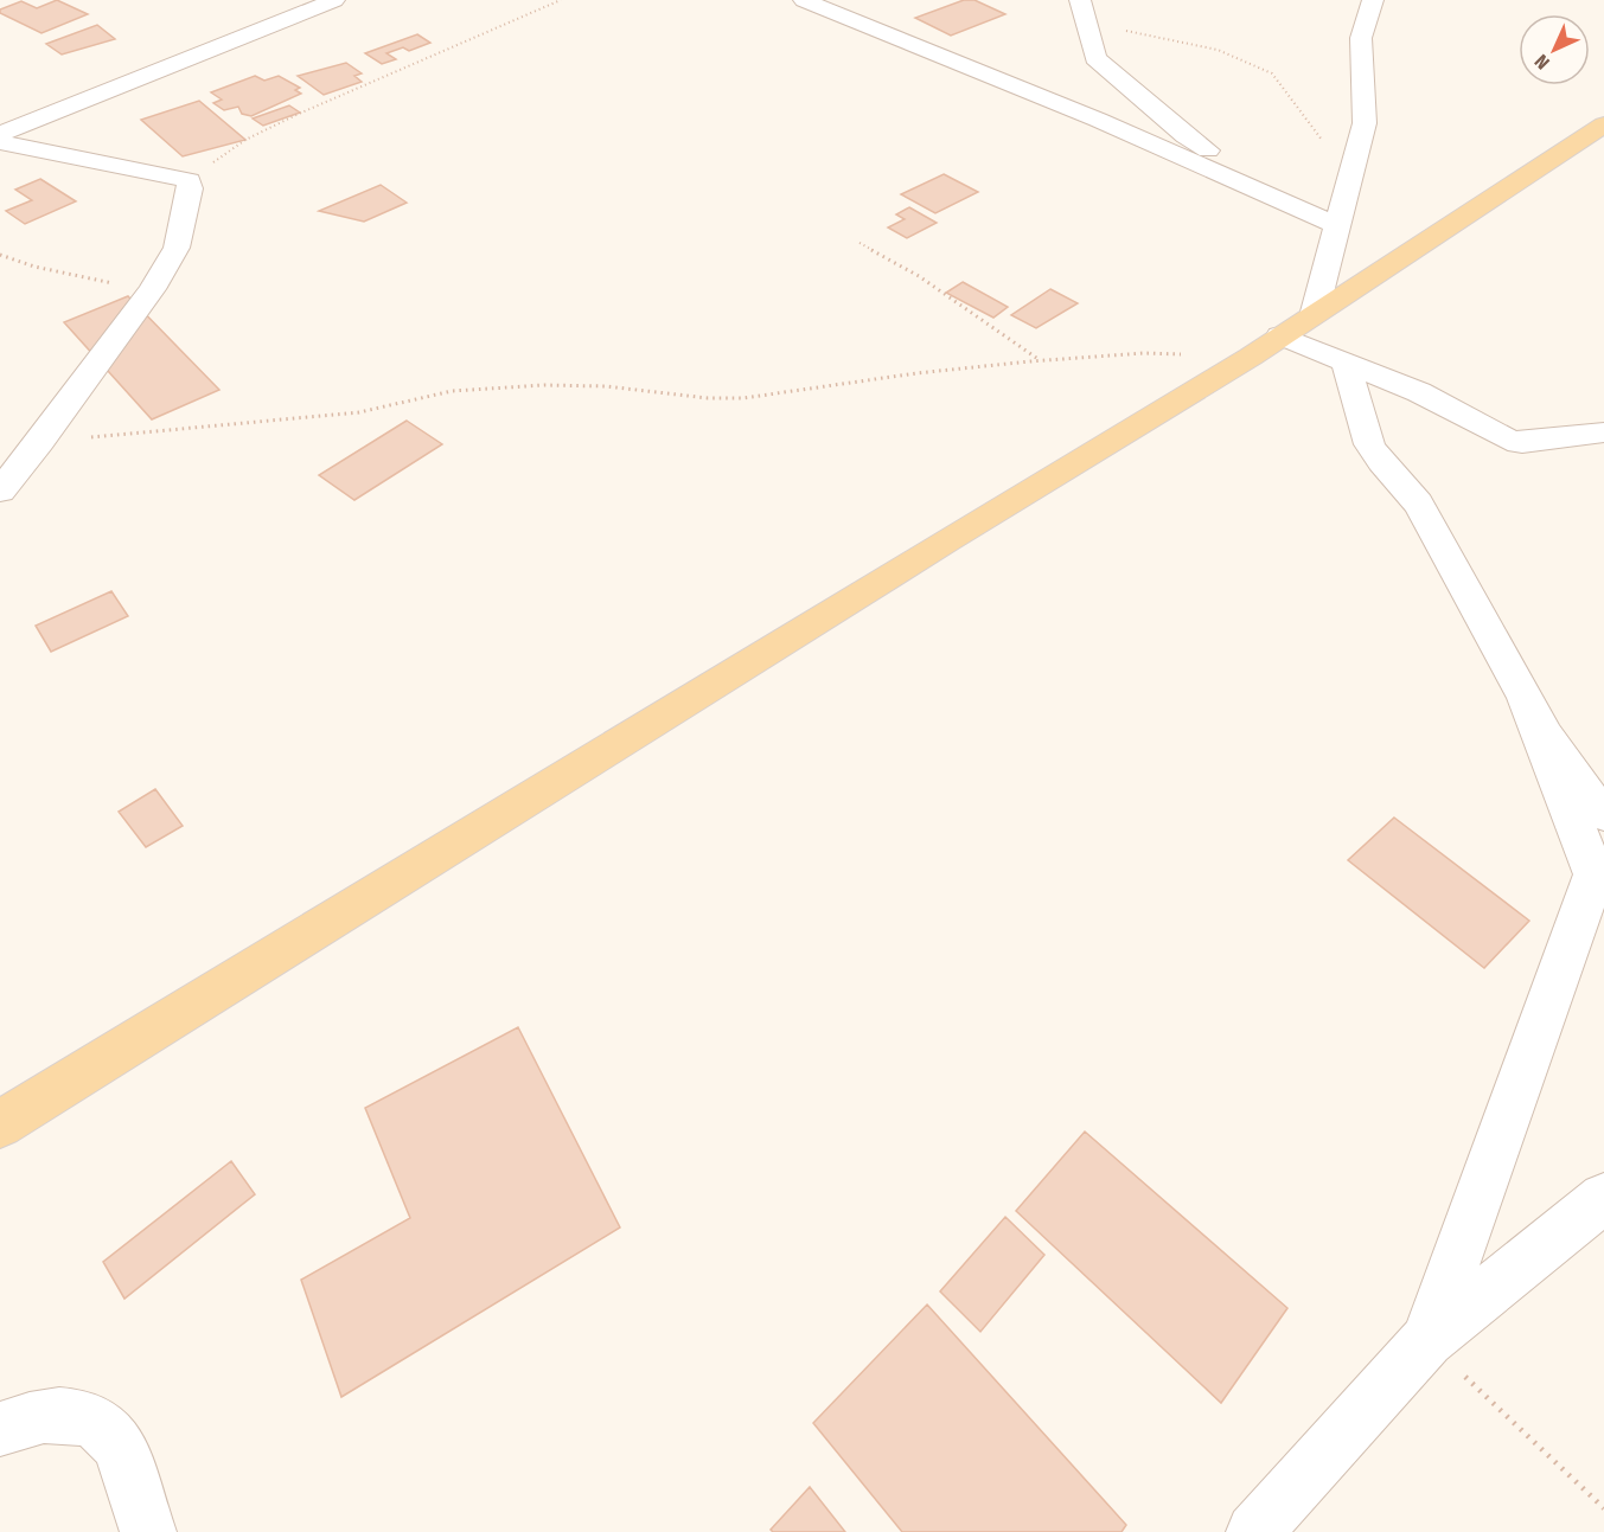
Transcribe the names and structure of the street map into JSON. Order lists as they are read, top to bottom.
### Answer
{
  "north": "bottom left"
}
